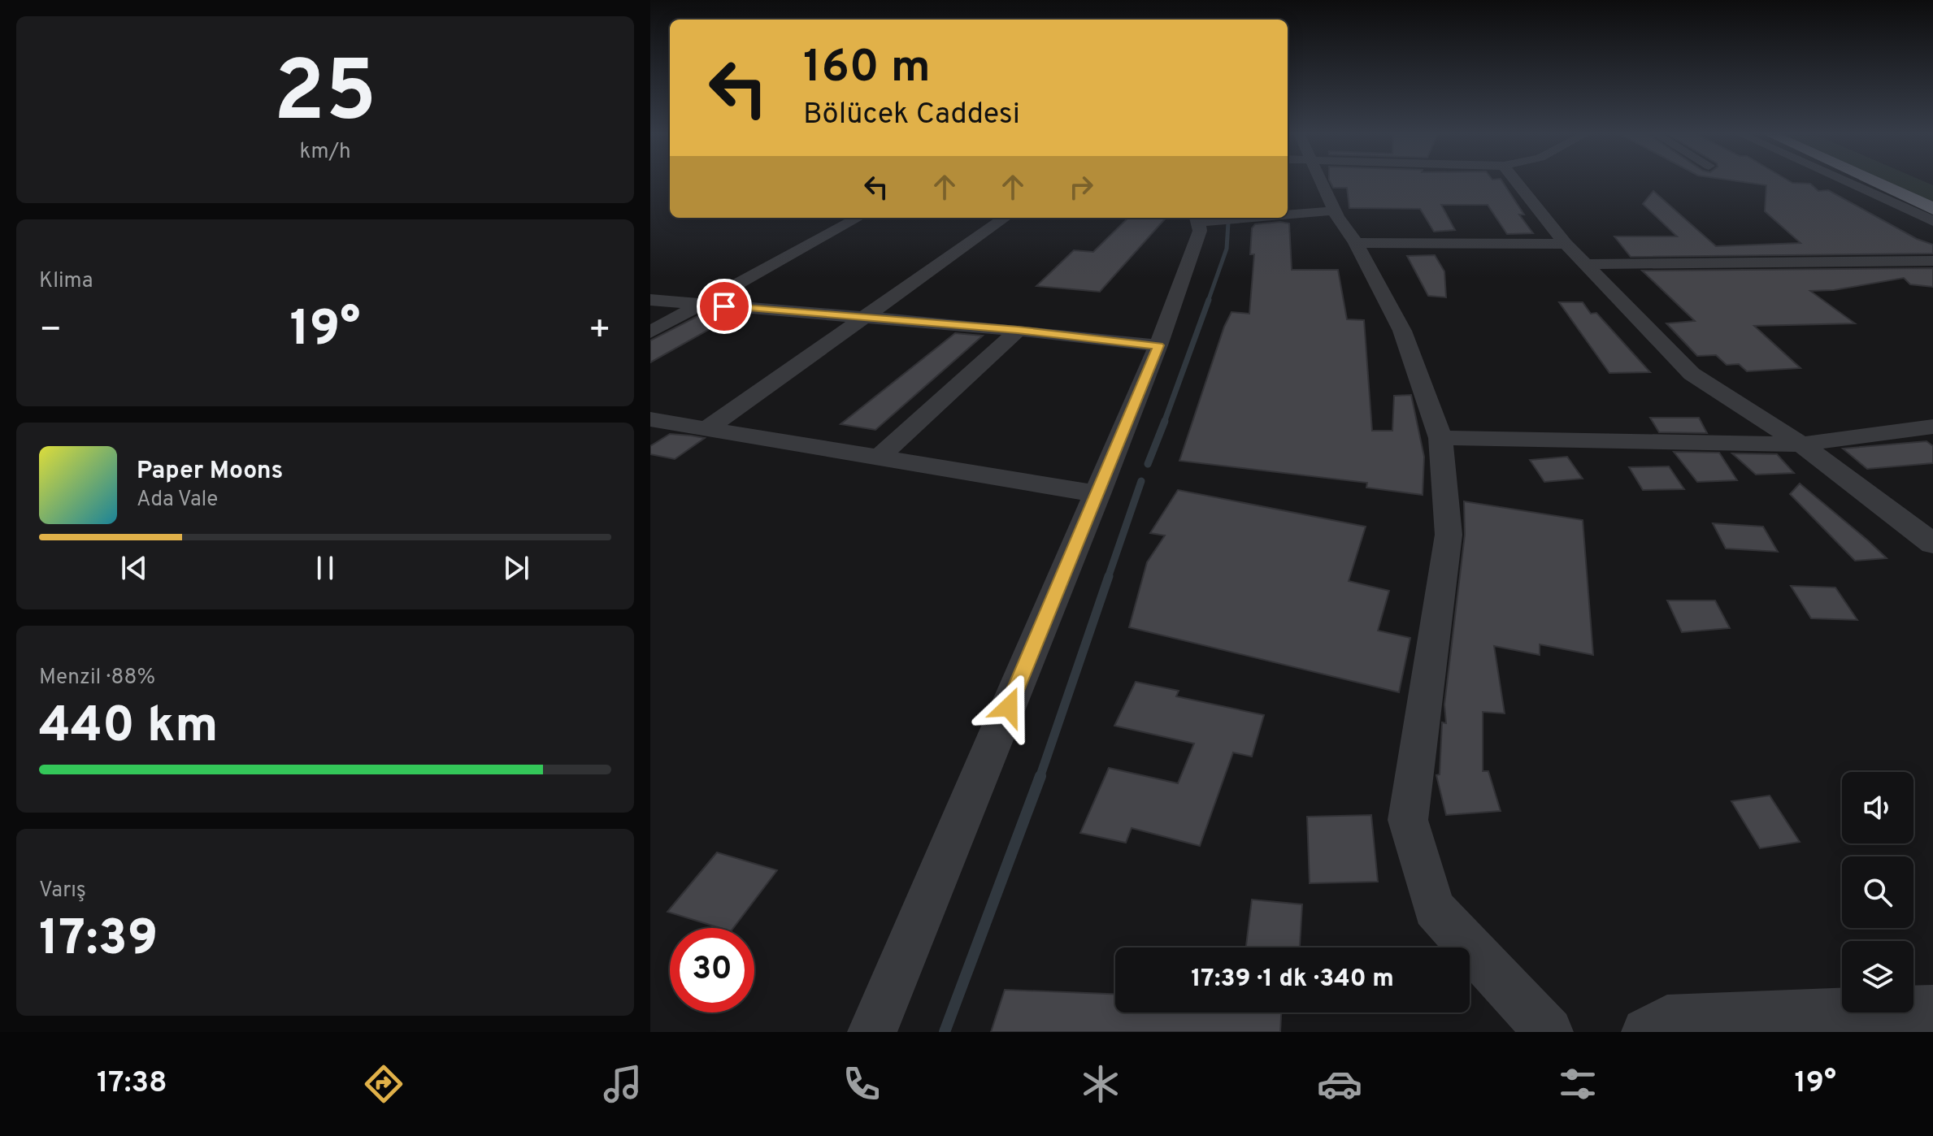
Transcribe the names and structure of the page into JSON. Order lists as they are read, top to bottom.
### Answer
{
  "page": {
    "tile": [
      ["25", "km/h"],
      "Klima",
      ["Menzil · 88%", "440 km"],
      ["Varış", "17:39"]
    ],
    "turn": ["160 m", "Bölücek Caddesi"],
    "heat": ["−", "19°", "+"],
    "song": ["Paper Moons", "Ada Vale"],
    "limit": "30",
    "trip": "17:39 · 1 dk · 340 m",
    "tabs": ["17:38", "19°"]
  }
}
